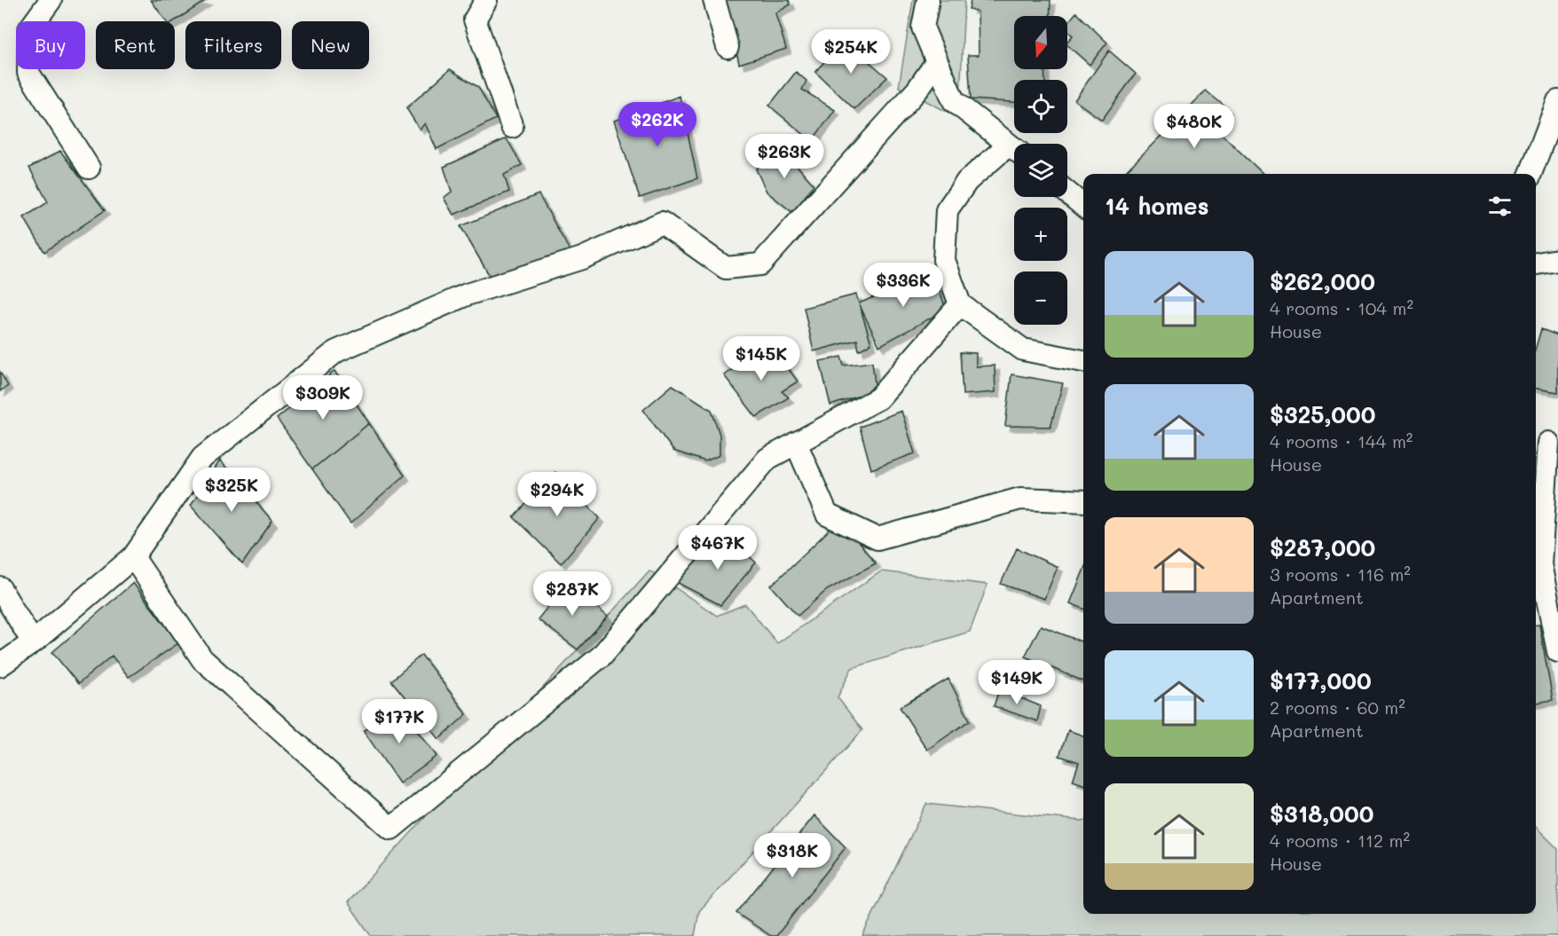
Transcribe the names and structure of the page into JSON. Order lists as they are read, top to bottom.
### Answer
{
  "north": "bottom",
  "page": {
    "map_buttons": ["+", "−"],
    "chip": [
      "Buy",
      "Rent",
      "Filters",
      "New"
    ],
    "price": [
      "$254K",
      "$262K",
      "$480K",
      "$263K",
      "$336K",
      "$145K",
      "$309K",
      "$325K",
      "$294K",
      "$467K",
      "$287K",
      "$149K",
      "$177K",
      "$318K"
    ],
    "heading": "14 homes",
    "list": [
      {
        "name": "$262,000",
        "note": "4 rooms · 104 m² · House"
      },
      {
        "name": "$325,000",
        "note": "4 rooms · 144 m² · House"
      },
      {
        "name": "$287,000",
        "note": "3 rooms · 116 m² · Apartment"
      },
      {
        "name": "$177,000",
        "note": "2 rooms · 60 m² · Apartment"
      },
      {
        "name": "$318,000",
        "note": "4 rooms · 112 m² · House"
      }
    ]
  }
}
